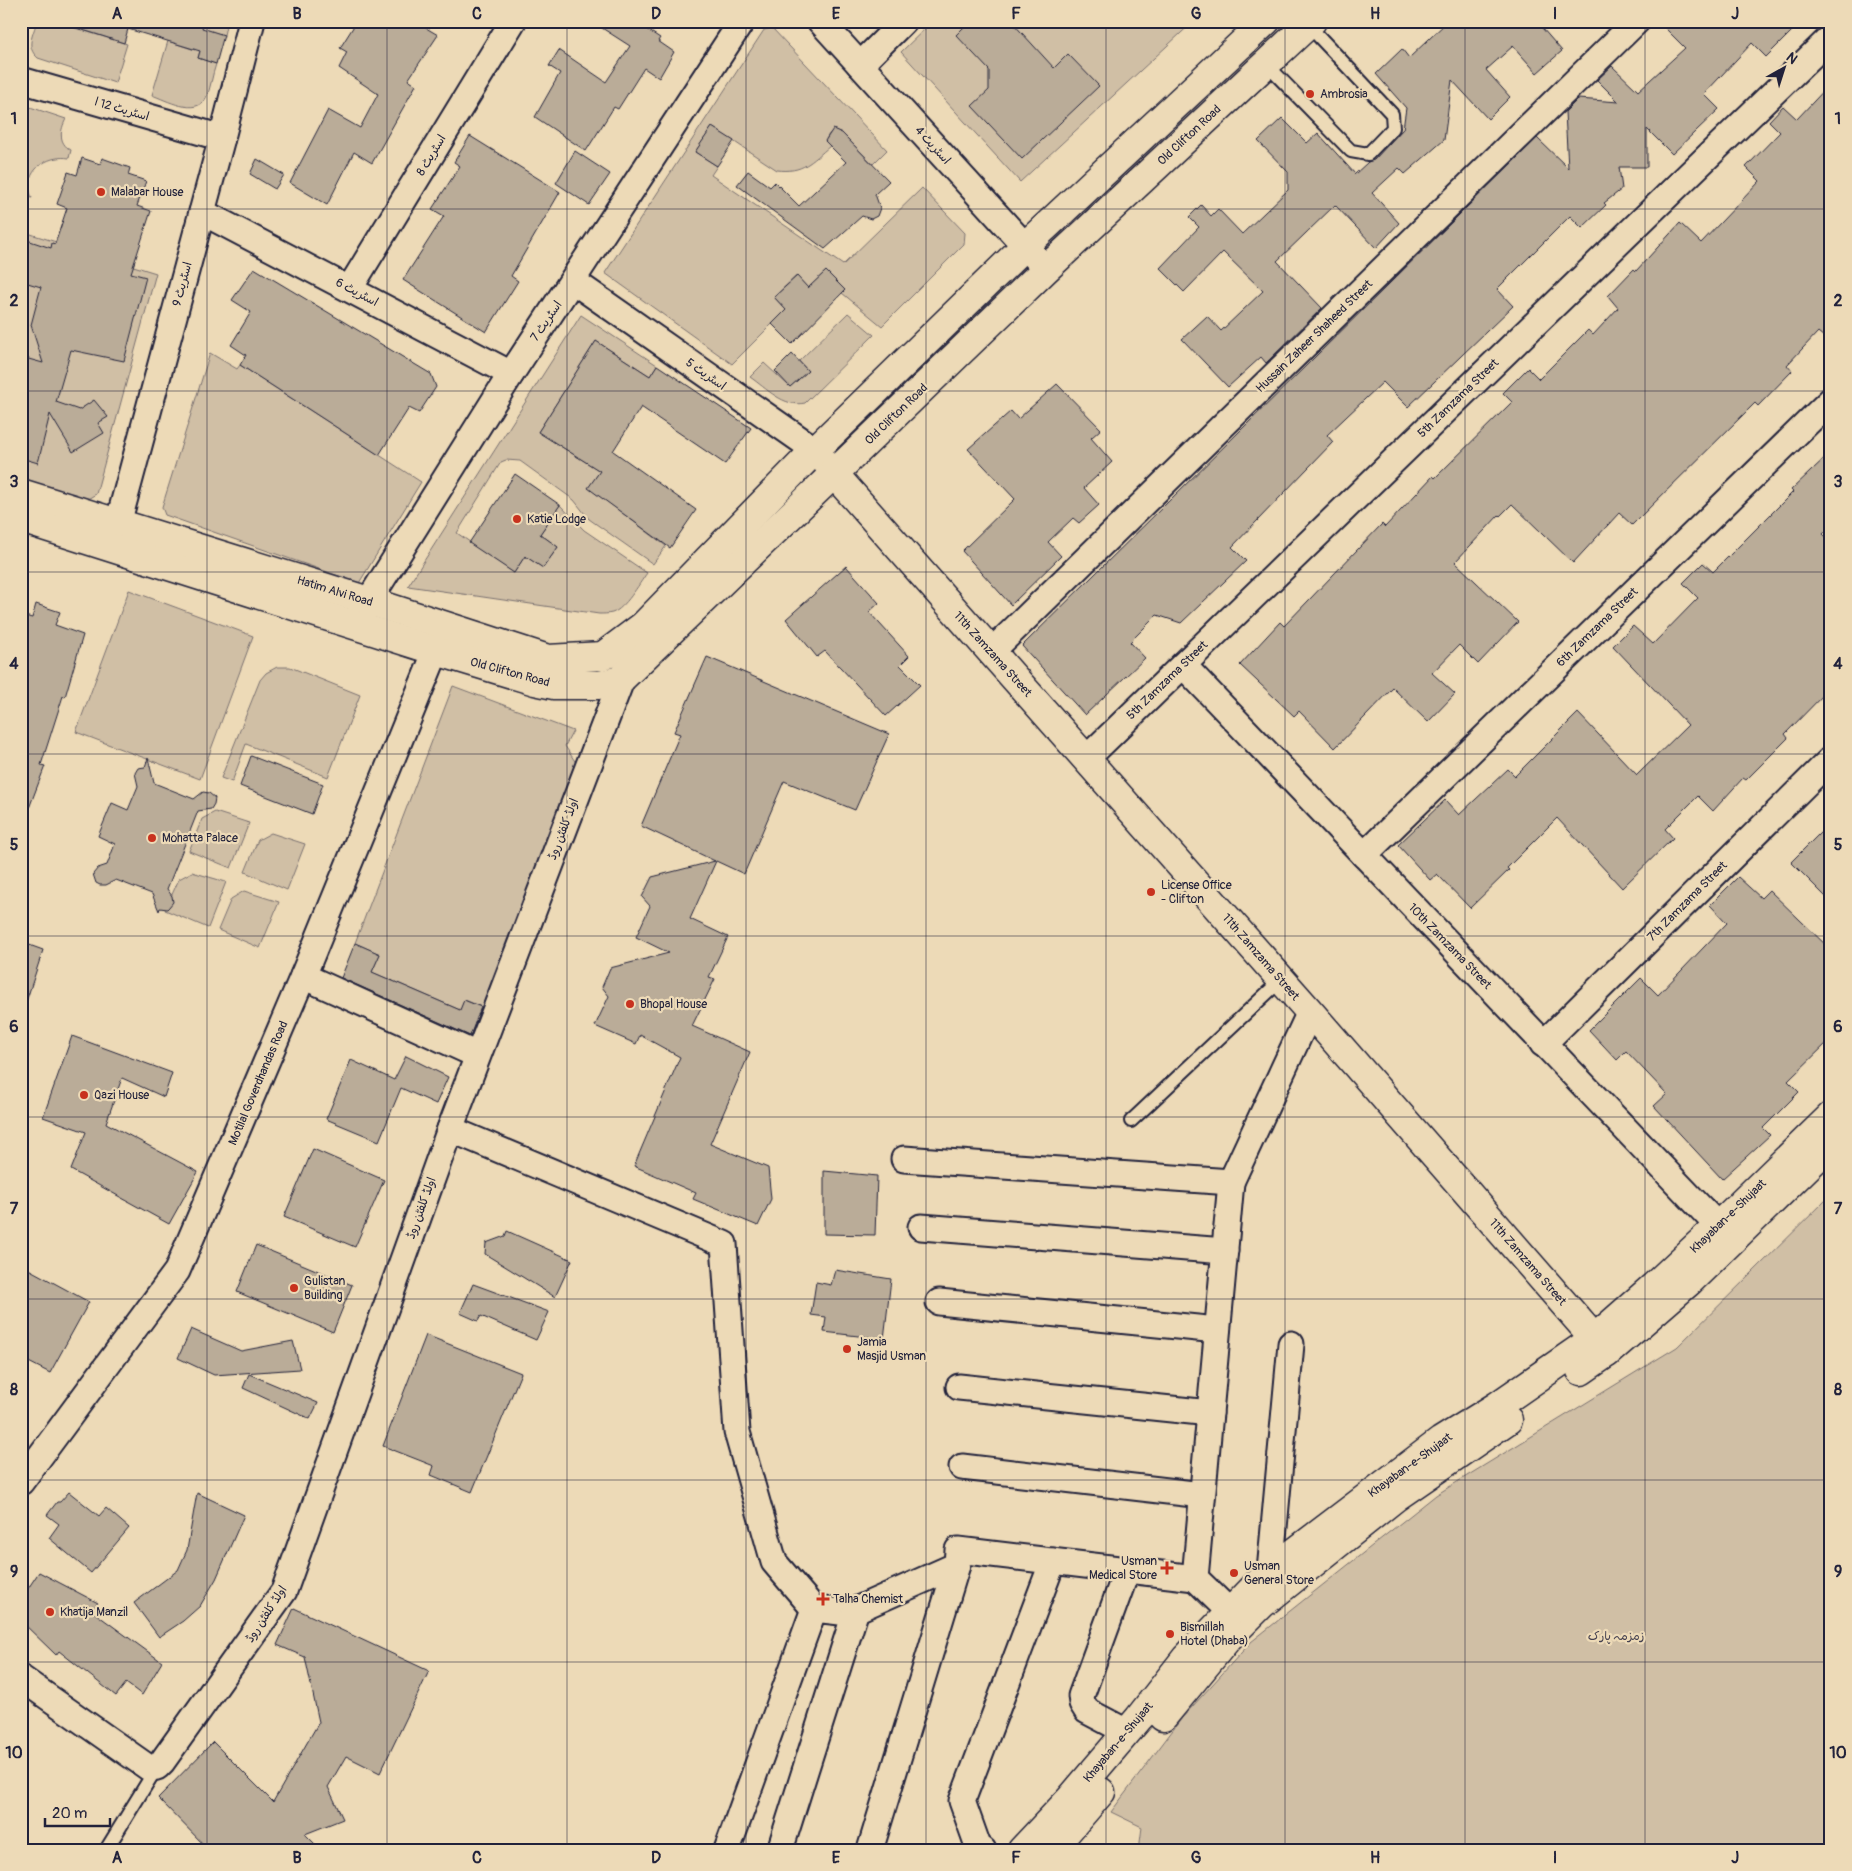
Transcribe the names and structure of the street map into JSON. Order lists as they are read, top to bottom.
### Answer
{
  "streets": {
    "street": [
      "اسٹریٹ 12 ا",
      "Old Clifton Road",
      "اسٹریٹ 4",
      "اسٹریٹ 8",
      "اسٹریٹ 9",
      "اسٹریٹ 6",
      "اسٹریٹ 7",
      "Hussain Zaheer Shaheed Street",
      "اسٹریٹ 5",
      "5th Zamzama Street",
      "Hatim Alvi Road",
      "6th Zamzama Street",
      "11th Zamzama Street",
      "اولڈ کلفٹن روڈ",
      "7th Zamzama Street",
      "10th Zamzama Street",
      "Motilal Goverdhandas Road",
      "Khayaban-e-Shujaat"
    ]
  },
  "crossings": [
    ["اسٹریٹ 12 ا", "اسٹریٹ 9"],
    ["Old Clifton Road", "اسٹریٹ 4"],
    ["Old Clifton Road", "اسٹریٹ 5"],
    ["Old Clifton Road", "Hatim Alvi Road"],
    ["Old Clifton Road", "11th Zamzama Street"],
    ["Old Clifton Road", "اولڈ کلفٹن روڈ"],
    ["Old Clifton Road", "Motilal Goverdhandas Road"],
    ["اسٹریٹ 8", "اسٹریٹ 6"],
    ["اسٹریٹ 9", "اسٹریٹ 6"],
    ["اسٹریٹ 9", "Hatim Alvi Road"],
    ["اسٹریٹ 6", "اسٹریٹ 7"],
    ["اسٹریٹ 7", "اسٹریٹ 5"],
    ["اسٹریٹ 7", "Hatim Alvi Road"],
    ["Hussain Zaheer Shaheed Street", "11th Zamzama Street"],
    ["اسٹریٹ 5", "11th Zamzama Street"],
    ["5th Zamzama Street", "11th Zamzama Street"],
    ["5th Zamzama Street", "10th Zamzama Street"],
    ["Hatim Alvi Road", "اولڈ کلفٹن روڈ"],
    ["Hatim Alvi Road", "Motilal Goverdhandas Road"],
    ["6th Zamzama Street", "10th Zamzama Street"],
    ["11th Zamzama Street", "Khayaban-e-Shujaat"],
    ["7th Zamzama Street", "10th Zamzama Street"],
    ["10th Zamzama Street", "Khayaban-e-Shujaat"]
  ],
  "parks": ["زمزمہ پارک"],
  "places": {
    "other": [
      "Ambrosia",
      "Malabar House",
      "Katie Lodge",
      "Mohatta Palace",
      "License Office - Clifton",
      "Bhopal House",
      "Qazi House",
      "Gulistan Building",
      "Jamia Masjid Usman",
      "Usman General Store",
      "Khatija Manzil",
      "Bismillah Hotel (Dhaba)"
    ],
    "health": ["Usman Medical Store", "Talha Chemist"]
  },
  "scale_bar": "20 m",
  "north": "top right",
  "grid": {
    "columns": [
      "A",
      "B",
      "C",
      "D",
      "E",
      "F",
      "G",
      "H",
      "I",
      "J"
    ],
    "rows": [
      "1",
      "2",
      "3",
      "4",
      "5",
      "6",
      "7",
      "8",
      "9",
      "10"
    ]
  }
}
